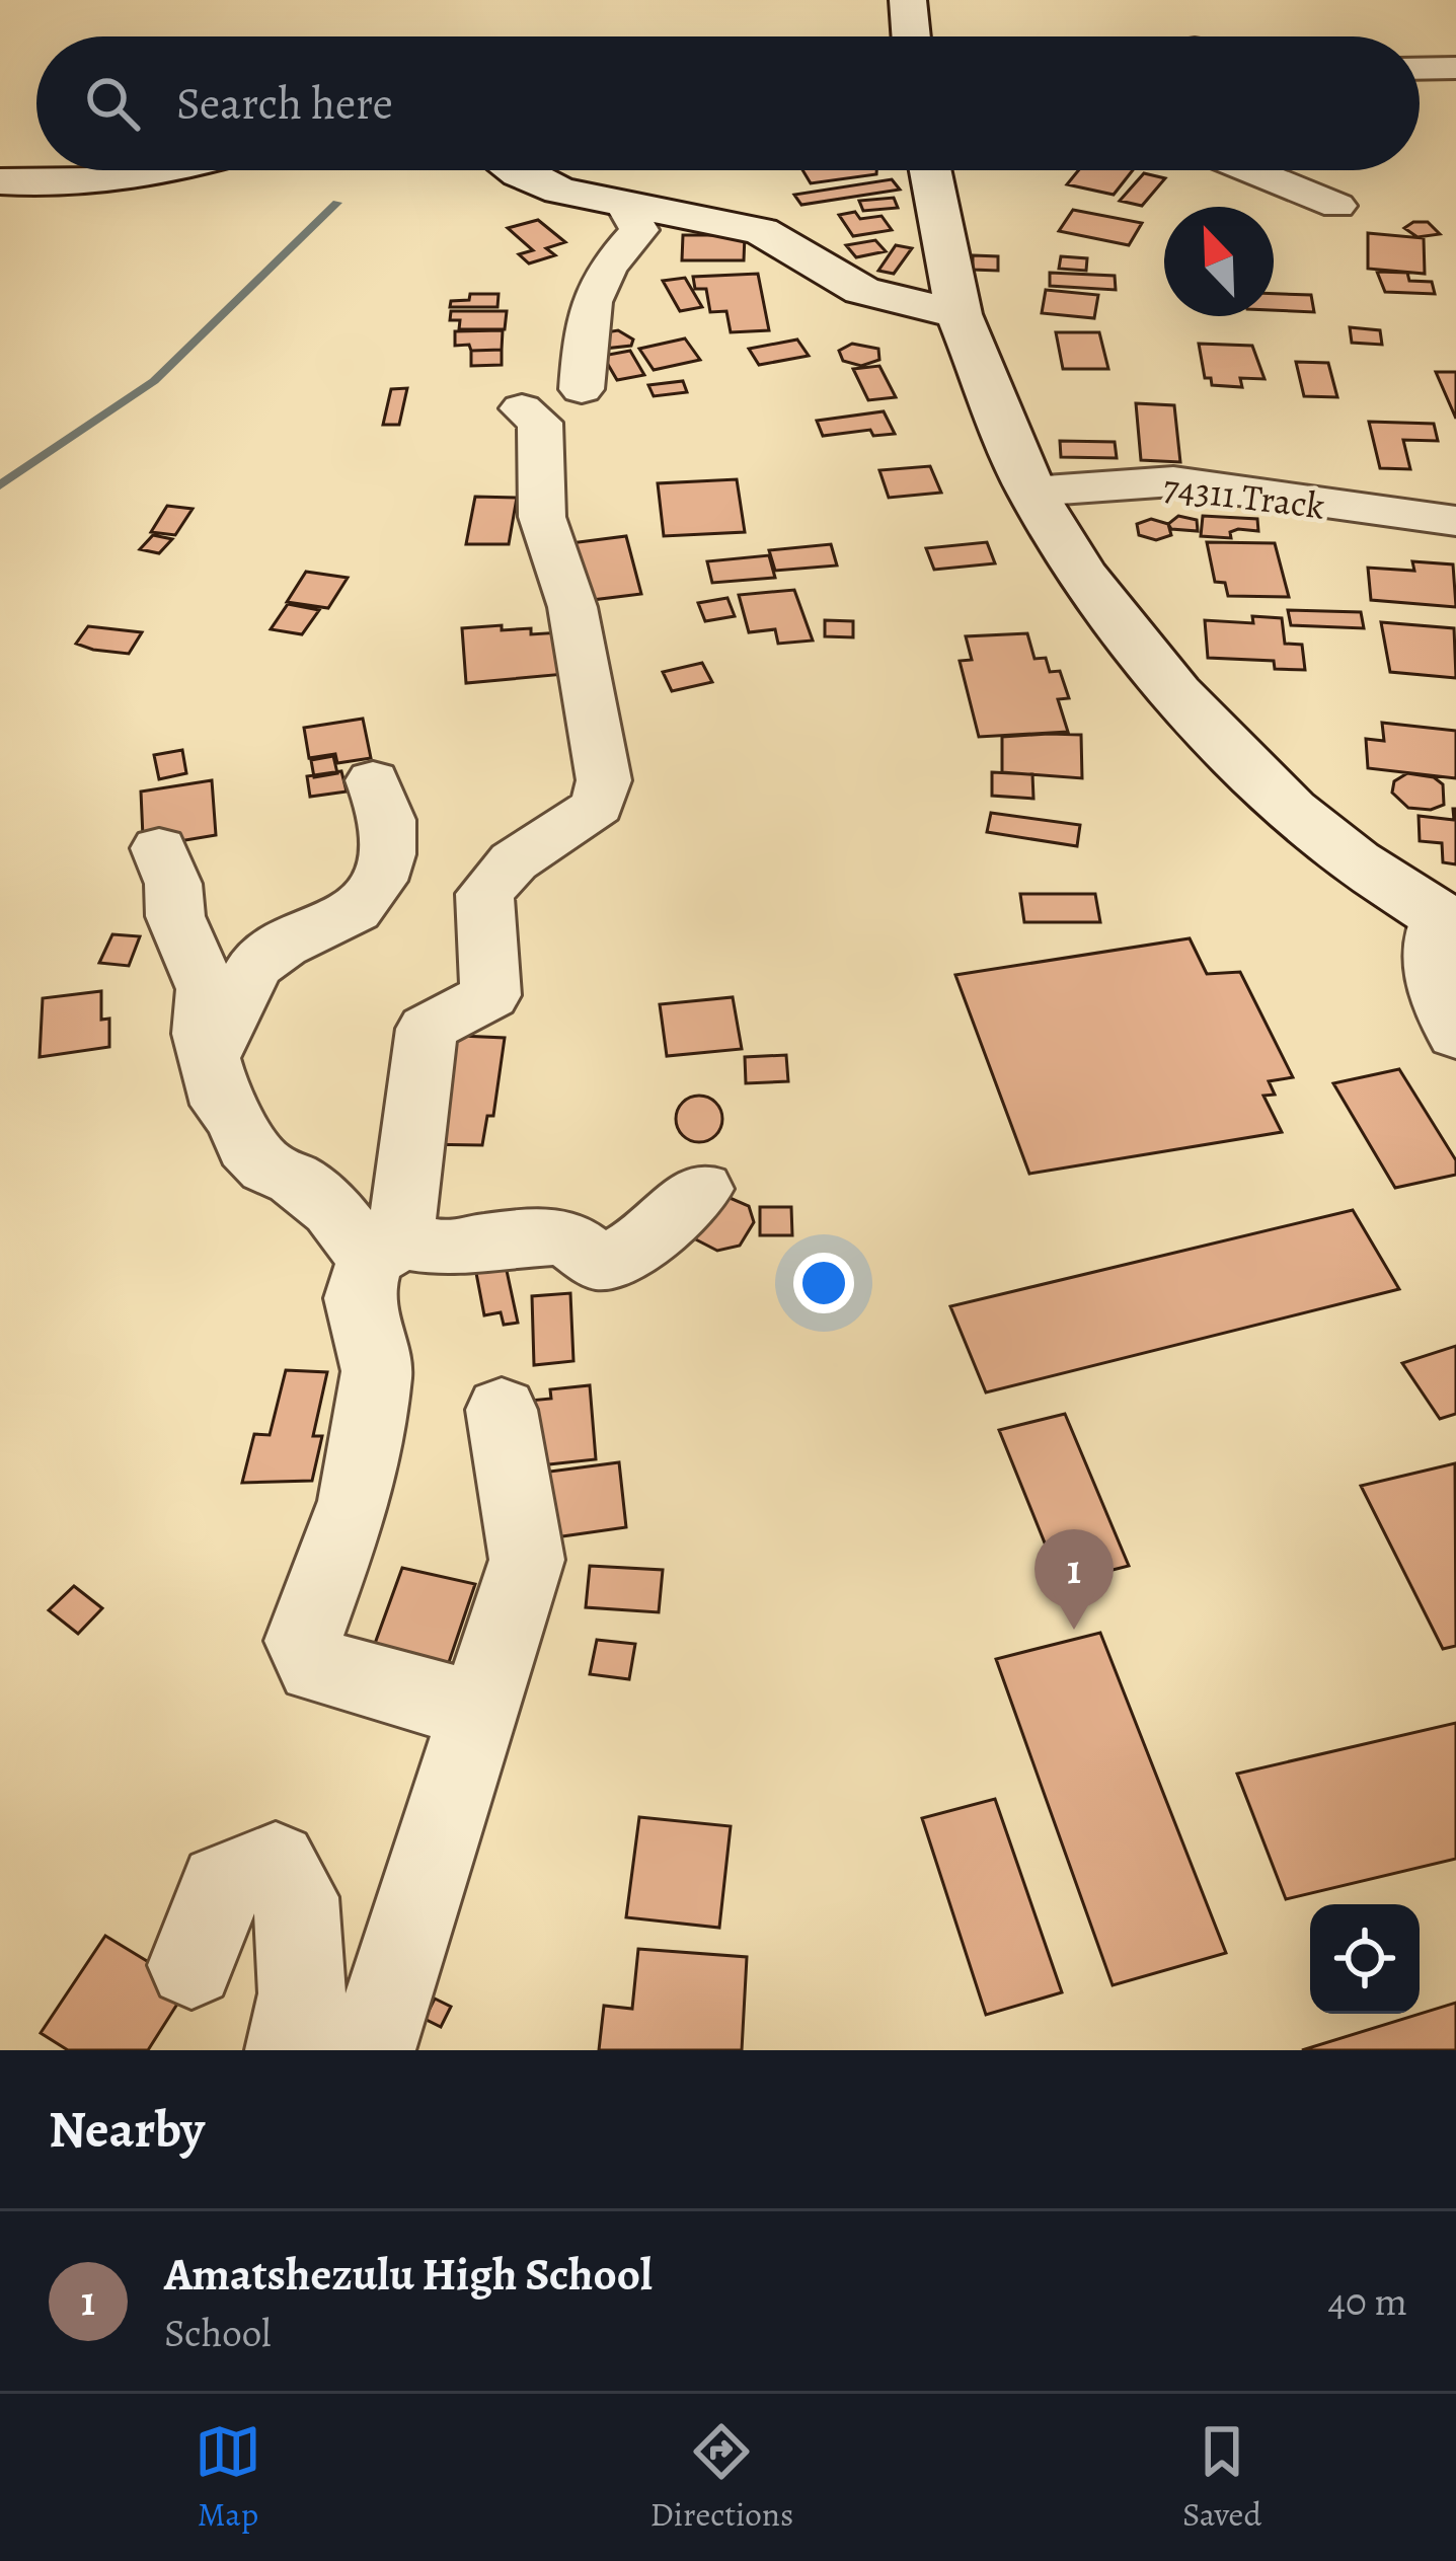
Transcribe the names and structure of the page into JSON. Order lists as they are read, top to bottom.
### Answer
{
  "streets": {
    "street": ["74311 Track"]
  },
  "north": "top left",
  "page": {
    "search": "Search here",
    "pins": "1",
    "heading": "Nearby",
    "list": [
      {
        "mark": "1",
        "name": "Amatshezulu High School",
        "note": "School",
        "value": "40 m"
      }
    ],
    "nav": ["Map", "Directions", "Saved"]
  }
}
